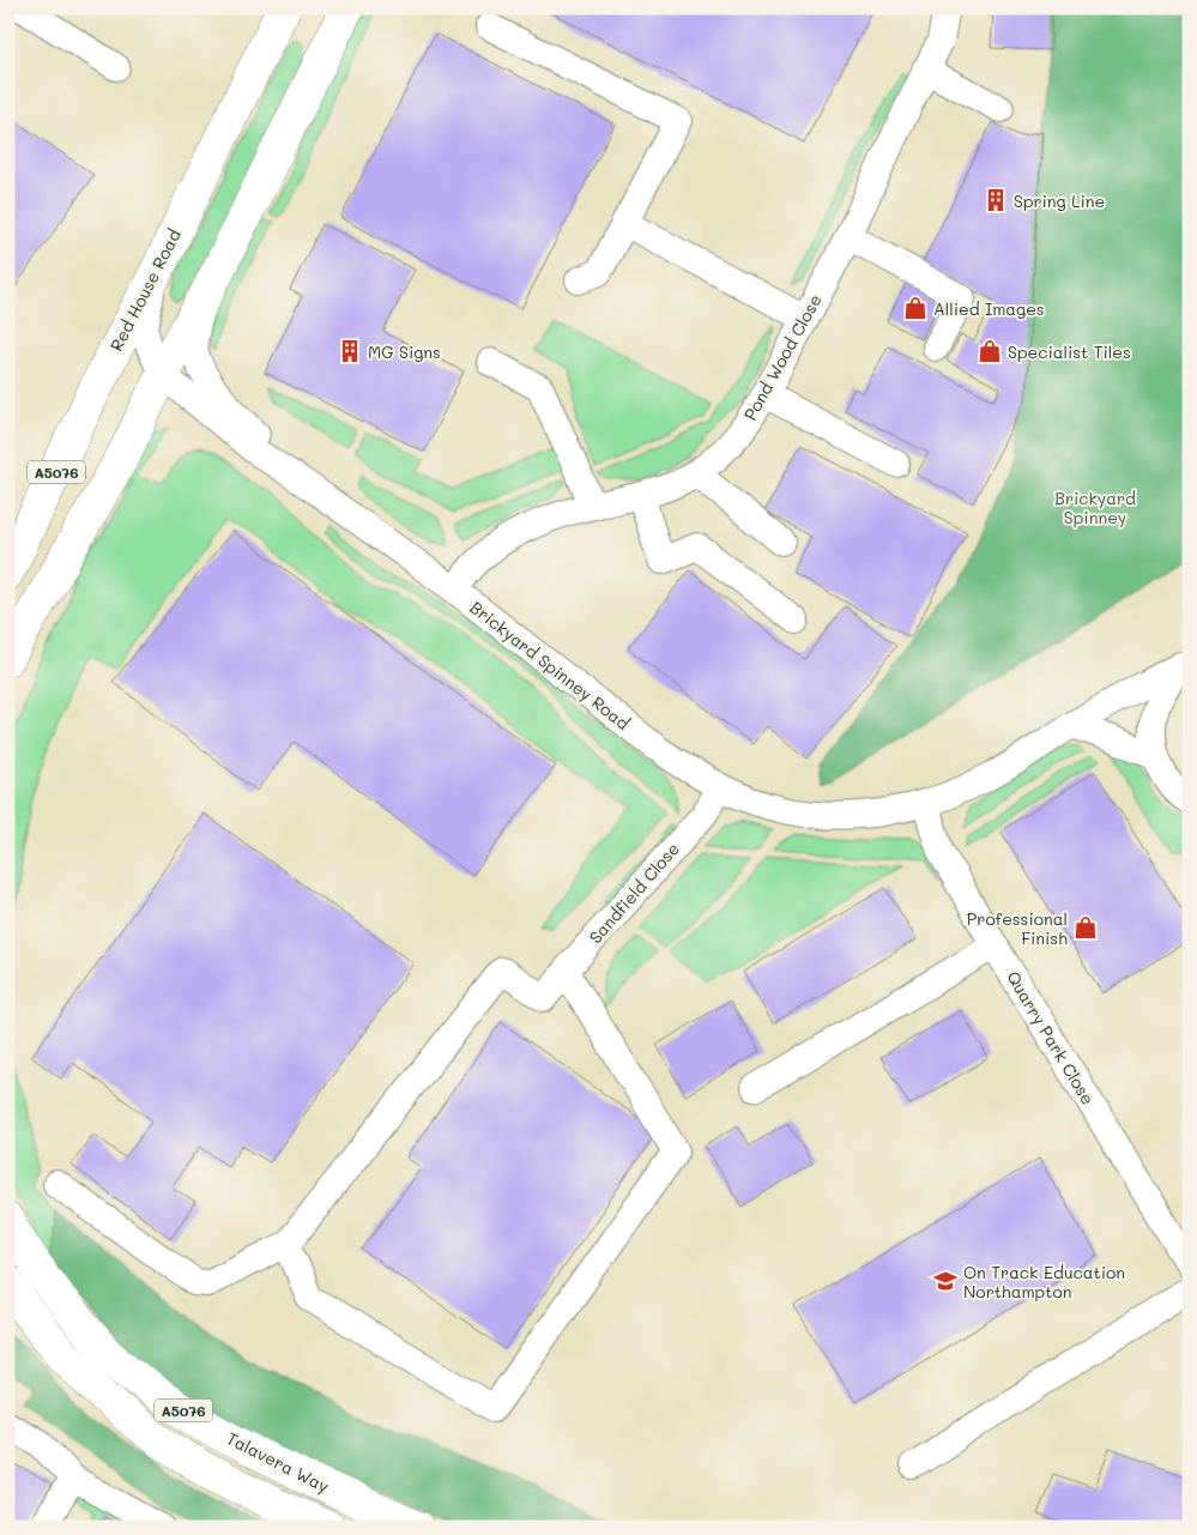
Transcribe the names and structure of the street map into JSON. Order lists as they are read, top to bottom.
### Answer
{
  "streets": {
    "main road": ["Red House Road", "A5076", "Talavera Way"],
    "street": [
      "Pond Wood Close",
      "Brickyard Spinney Road",
      "Sandfield Close",
      "Quarry Park Close"
    ]
  },
  "crossings": [
    ["Pond Wood Close", "Brickyard Spinney Road"],
    ["Brickyard Spinney Road", "Sandfield Close"],
    ["Brickyard Spinney Road", "Quarry Park Close"]
  ],
  "parks": ["Brickyard Spinney"],
  "places": {
    "building": ["Spring Line", "MG Signs"],
    "shop": ["Allied Images", "Specialist Tiles", "Professional Finish"],
    "school or university": ["On Track Education Northampton"]
  }
}
